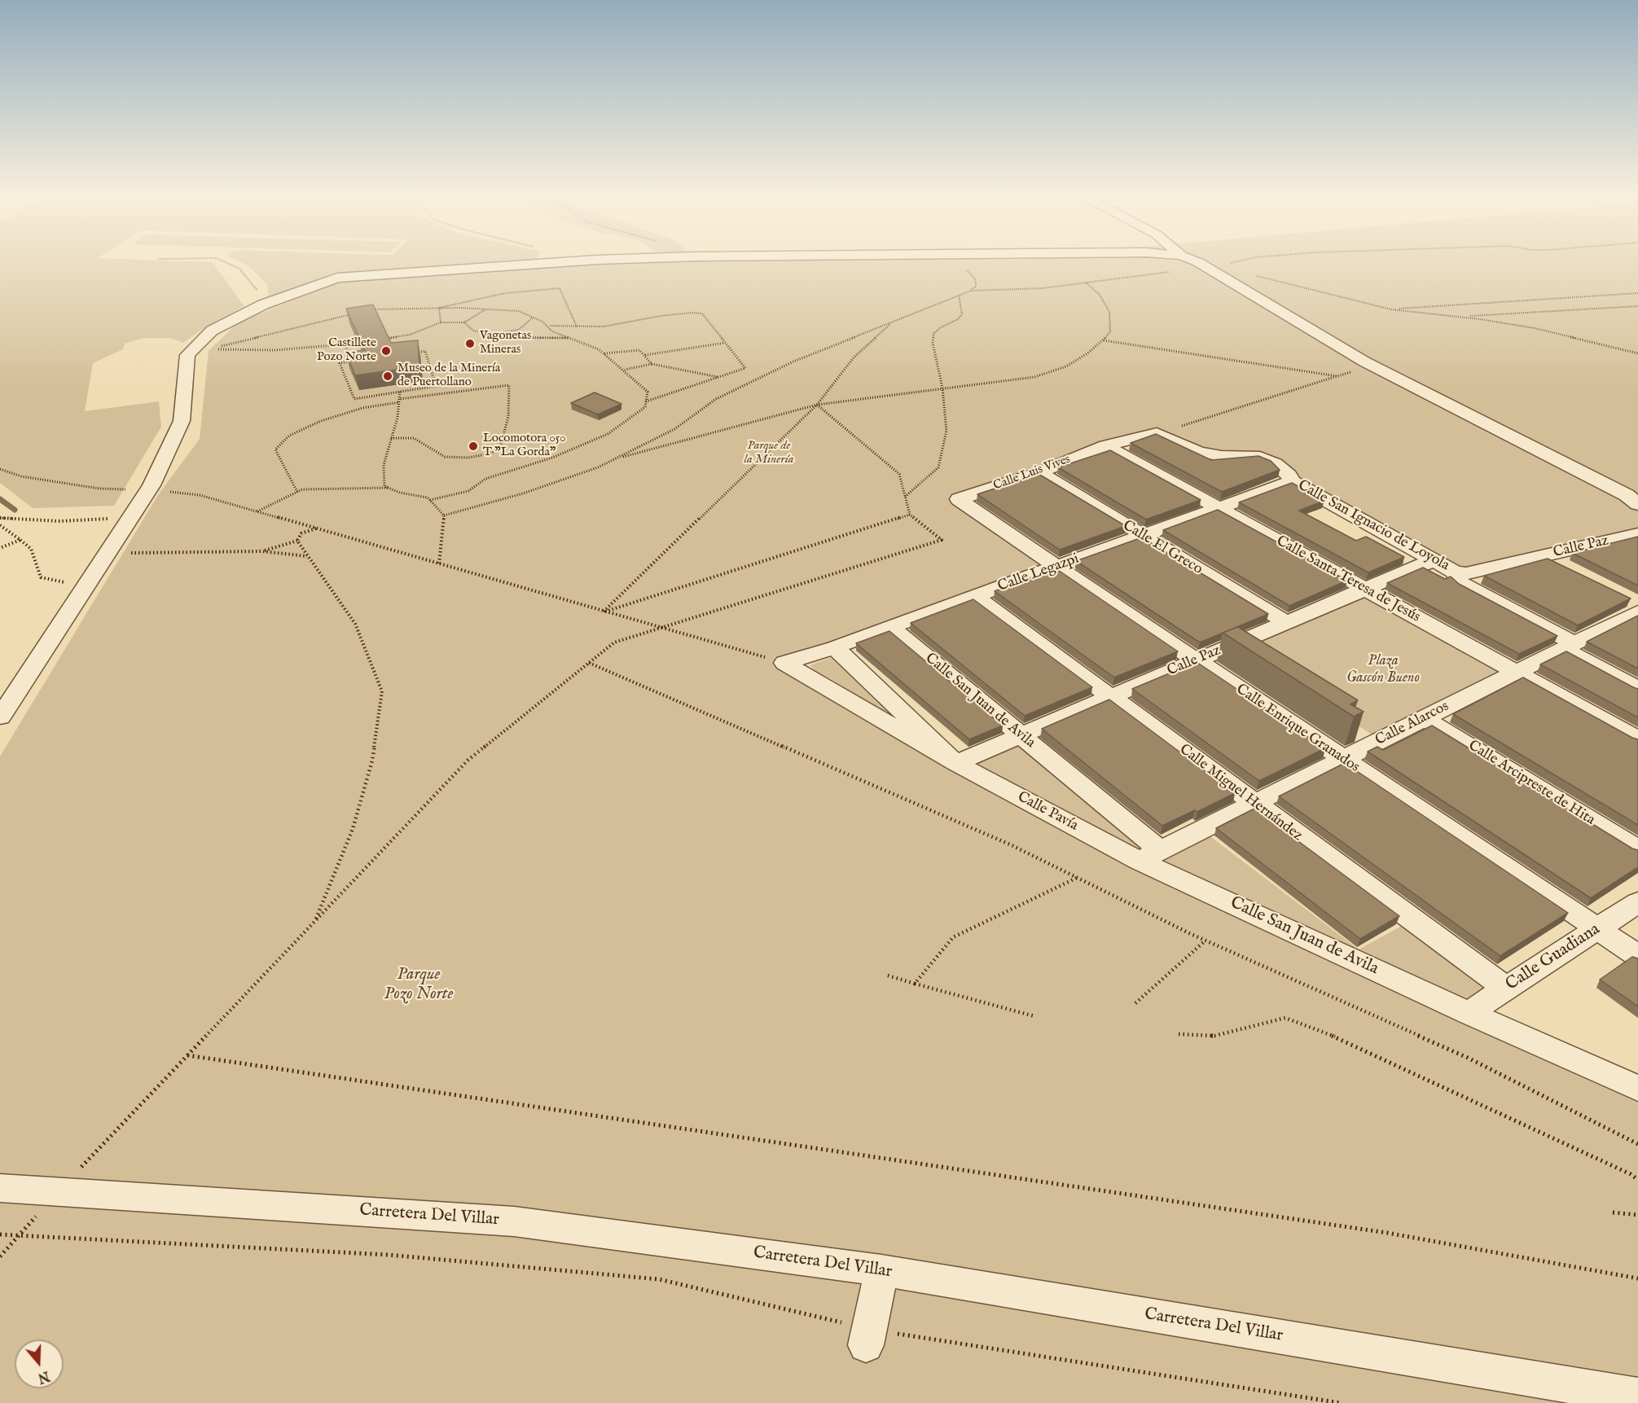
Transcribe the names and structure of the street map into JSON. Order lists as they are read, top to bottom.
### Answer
{
  "streets": {
    "street": [
      "Calle Luis Vives",
      "Calle San Ignacio de Loyola",
      "Calle Paz",
      "Calle El Greco",
      "Calle Legazpi",
      "Calle Santa Teresa de Jesús",
      "Calle San Juan de Avila",
      "Calle Alarcos",
      "Calle Enrique Granados",
      "Calle Arcipreste de Hita",
      "Calle Miguel Hernández",
      "Calle Pavía",
      "Calle Guadiana",
      "Carretera Del Villar"
    ]
  },
  "crossings": [
    ["Calle Luis Vives", "Calle El Greco"],
    ["Calle Luis Vives", "Calle Santa Teresa de Jesús"],
    ["Calle Luis Vives", "Calle Enrique Granados"],
    ["Calle San Ignacio de Loyola", "Calle Paz"],
    ["Calle San Ignacio de Loyola", "Calle Legazpi"],
    ["Calle San Ignacio de Loyola", "Calle Alarcos"],
    ["Calle Paz", "Calle El Greco"],
    ["Calle Paz", "Calle Santa Teresa de Jesús"],
    ["Calle Paz", "Calle San Juan de Avila"],
    ["Calle Paz", "Calle Enrique Granados"],
    ["Calle Paz", "Calle Miguel Hernández"],
    ["Calle Paz", "Calle Pavía"],
    ["Calle El Greco", "Calle Legazpi"],
    ["Calle Legazpi", "Calle Santa Teresa de Jesús"],
    ["Calle Legazpi", "Calle San Juan de Avila"],
    ["Calle Legazpi", "Calle Enrique Granados"],
    ["Calle Legazpi", "Calle Miguel Hernández"],
    ["Calle Legazpi", "Calle Pavía"],
    ["Calle Santa Teresa de Jesús", "Calle Alarcos"],
    ["Calle San Juan de Avila", "Calle Alarcos"],
    ["Calle San Juan de Avila", "Calle Pavía"],
    ["Calle San Juan de Avila", "Calle Guadiana"],
    ["Calle Alarcos", "Calle Enrique Granados"],
    ["Calle Alarcos", "Calle Arcipreste de Hita"],
    ["Calle Alarcos", "Calle Miguel Hernández"],
    ["Calle Alarcos", "Calle Pavía"],
    ["Calle Enrique Granados", "Calle Guadiana"],
    ["Calle Miguel Hernández", "Calle Guadiana"]
  ],
  "parks": ["Parque de la Minería", "Plaza Gascón Bueno", "Parque Pozo Norte"],
  "places": [
    "Vagonetas Mineras",
    "Castillete Pozo Norte",
    "Museo de la Minería de Puertollano",
    "Locomotora 050 T \"La Gorda\""
  ],
  "north": "bottom"
}
